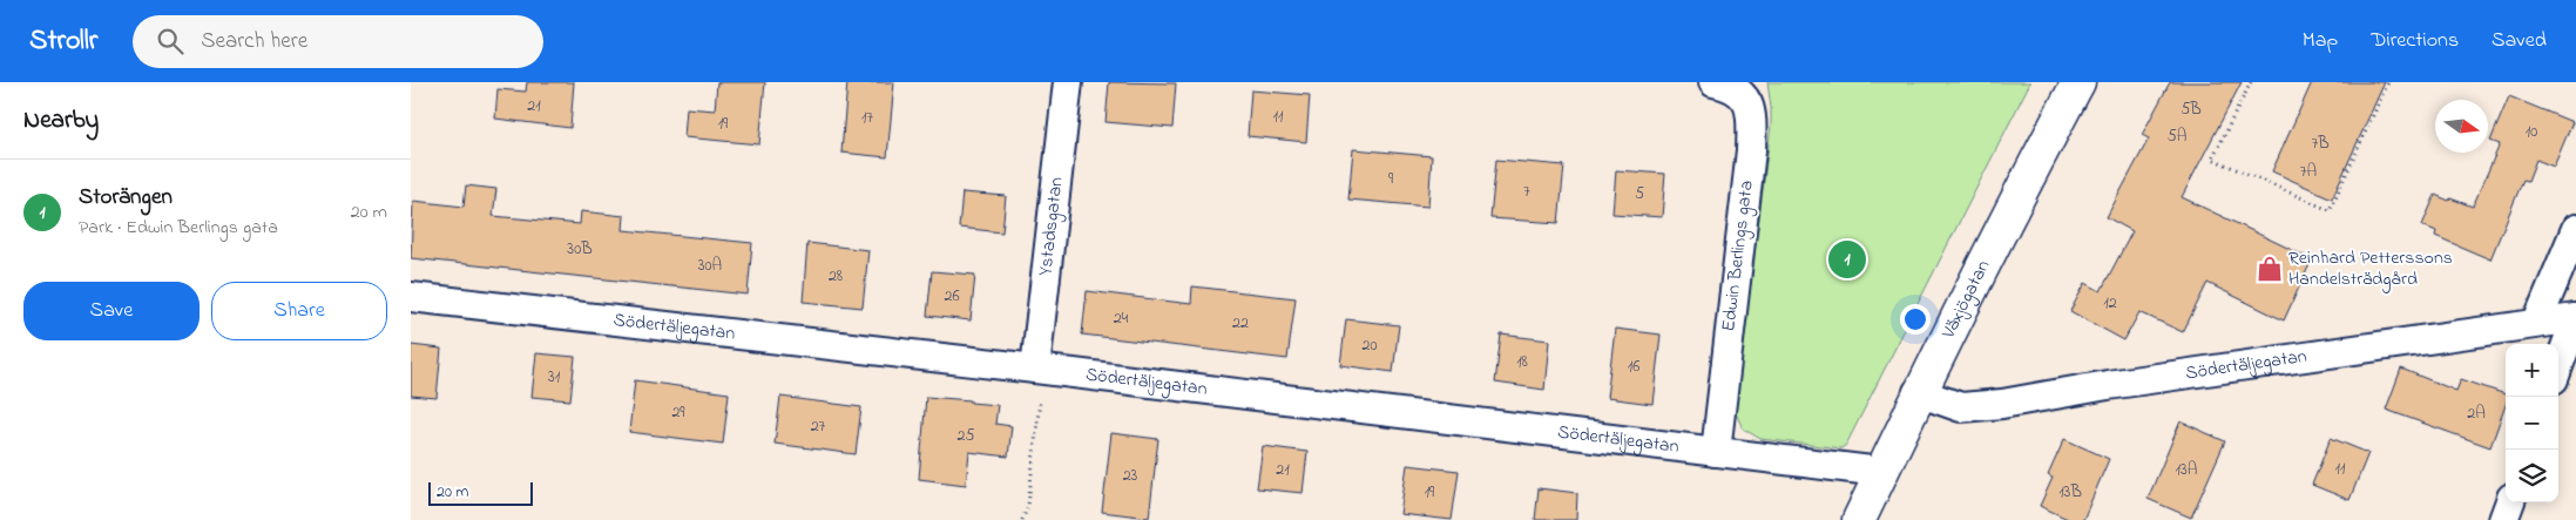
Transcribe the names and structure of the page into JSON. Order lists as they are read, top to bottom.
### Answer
{
  "streets": {
    "street": [
      "Ystadsgatan",
      "Edwin Berlings gata",
      "Växjögatan",
      "Södertäljegatan"
    ]
  },
  "crossings": [
    ["Ystadsgatan", "Södertäljegatan"],
    ["Edwin Berlings gata", "Södertäljegatan"],
    ["Växjögatan", "Södertäljegatan"]
  ],
  "places": {
    "shop": ["Reinhard Petterssons Handelsträdgård"]
  },
  "house_numbers": [
    "21",
    "5B",
    "11",
    "17",
    "19",
    "10",
    "5A",
    "7B",
    "7A",
    "9",
    "7",
    "5",
    "30B",
    "30A",
    "28",
    "26",
    "12",
    "24",
    "22",
    "20",
    "18",
    "16",
    "31",
    "29",
    "2A",
    "27",
    "25",
    "11",
    "21",
    "13A",
    "23",
    "19",
    "13B"
  ],
  "scale_bar": "20 m",
  "north": "right",
  "page": {
    "header": "Strollr",
    "search": "Search here",
    "nav": ["Map", "Directions", "Saved"],
    "heading": "Nearby",
    "list": [
      {
        "mark": "1",
        "name": "Storängen",
        "note": "Park · Edwin Berlings gata",
        "value": "20 m"
      }
    ],
    "pins": "1",
    "buttons": ["Save", "Share"],
    "map_buttons": ["+", "−"],
    "scale": "20 m"
  }
}
